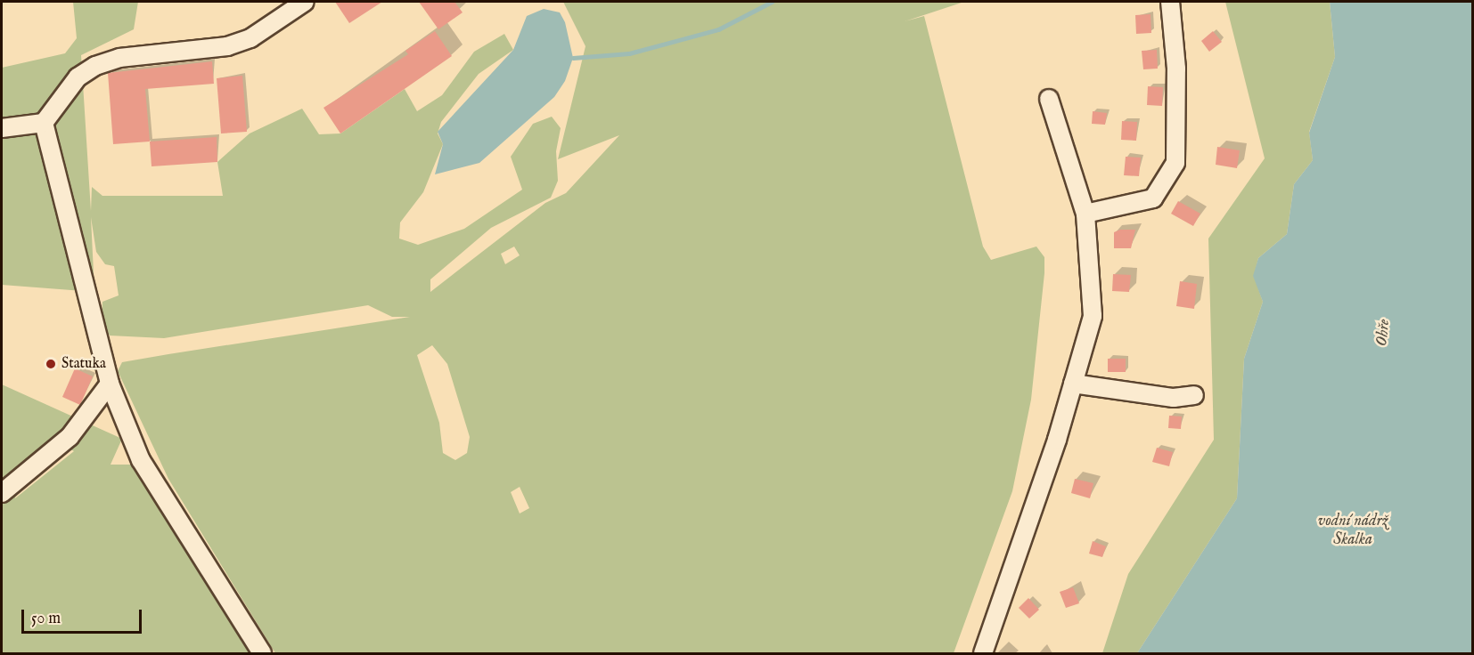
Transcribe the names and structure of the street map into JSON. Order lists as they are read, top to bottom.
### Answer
{
  "water": ["Ohře", "vodní nádrž Skalka"],
  "places": ["Statuka"],
  "scale_bar": "50 m"
}
